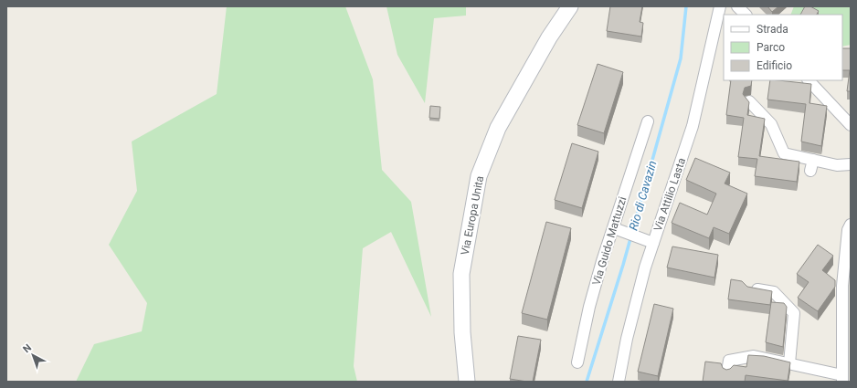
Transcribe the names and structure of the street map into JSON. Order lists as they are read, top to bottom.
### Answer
{
  "streets": {
    "main road": ["Via Europa Unita"],
    "street": ["Via Attilio Lasta", "Via Guido Mattuzzi"]
  },
  "water": ["Rio di Cavazin"],
  "legend": ["Strada", "Parco", "Edificio"],
  "north": "top left"
}
